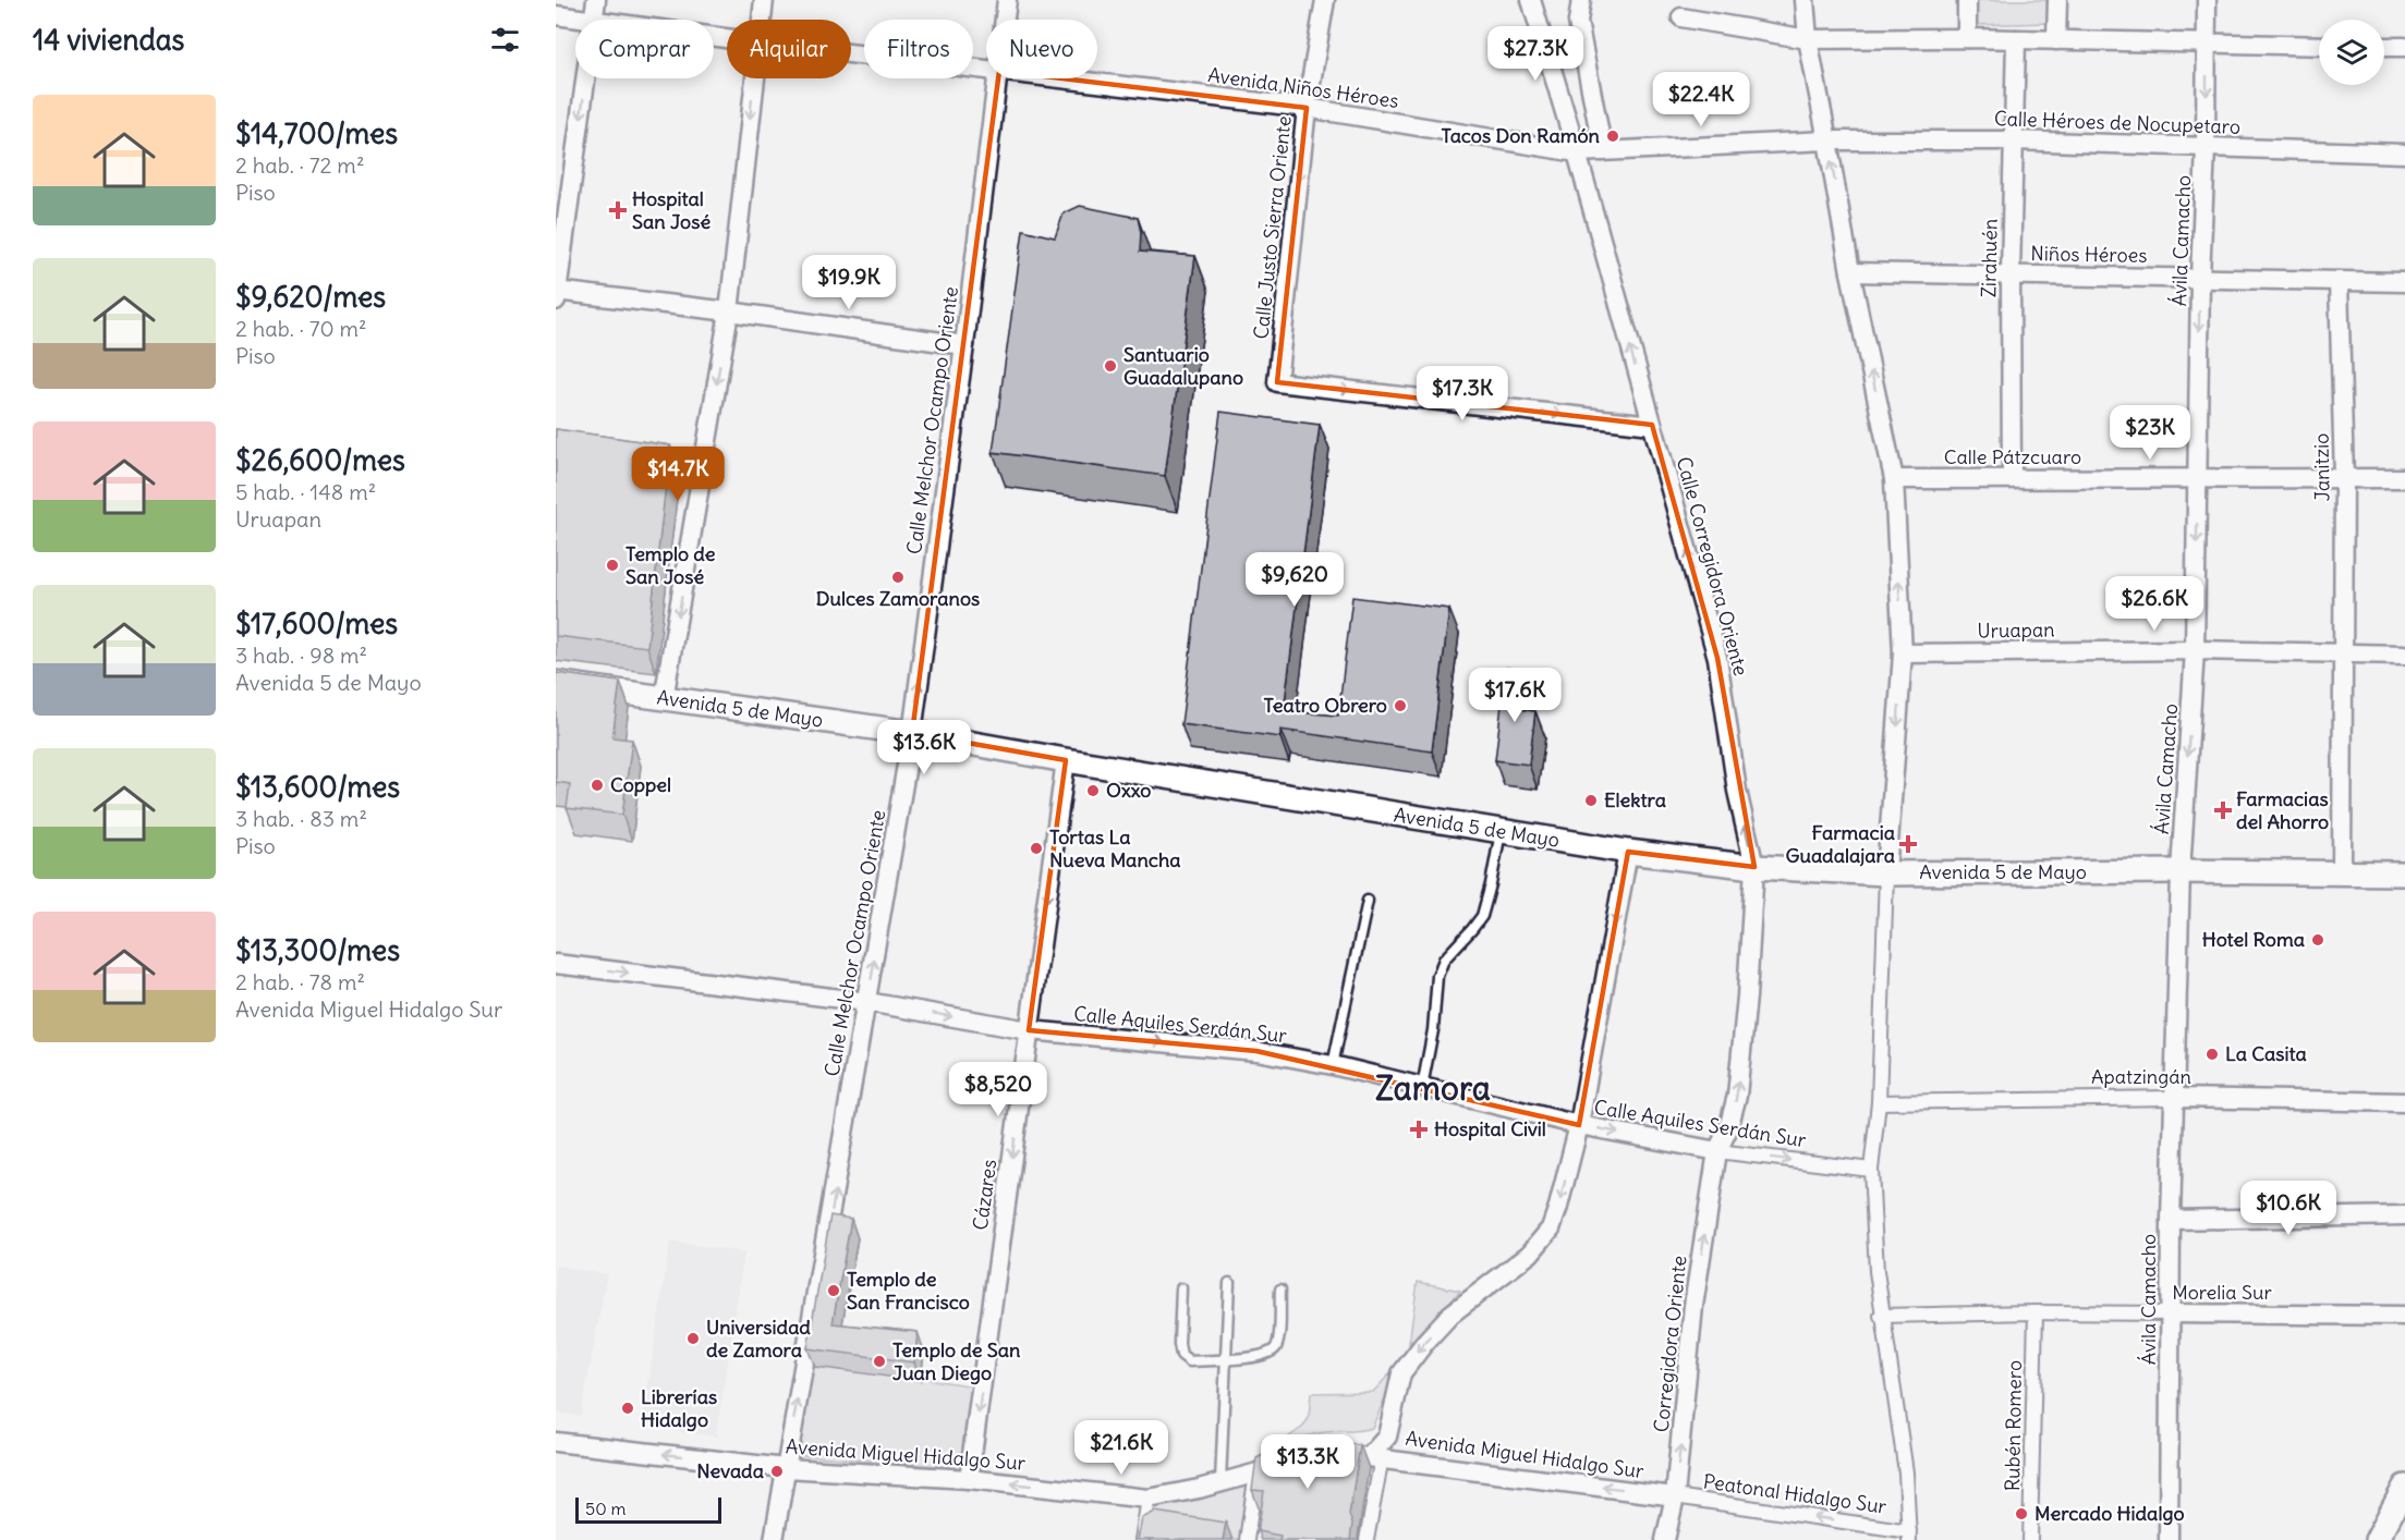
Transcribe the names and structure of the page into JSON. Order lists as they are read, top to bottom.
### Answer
{
  "streets": {
    "street": [
      "Avenida Niños Héroes",
      "Calle Héroes de Nocupetaro",
      "Calle Justo Sierra Oriente",
      "Ávila Camacho",
      "Niños Héroes",
      "Zirahuén",
      "Calle Melchor Ocampo Oriente",
      "Calle Pátzcuaro",
      "Janitzio",
      "Calle Corregidora Oriente",
      "Uruapan",
      "Avenida 5 de Mayo",
      "Calle Aquiles Serdán Sur",
      "Apatzingán",
      "Cázares",
      "Morelia Sur",
      "Corregidora Oriente",
      "Rubén Romero",
      "Avenida Miguel Hidalgo Sur",
      "Peatonal Hidalgo Sur"
    ]
  },
  "crossings": [
    ["Avenida Niños Héroes", "Calle Justo Sierra Oriente"],
    ["Avenida Niños Héroes", "Calle Corregidora Oriente"],
    ["Calle Héroes de Nocupetaro", "Ávila Camacho"],
    ["Calle Héroes de Nocupetaro", "Zirahuén"],
    ["Calle Justo Sierra Oriente", "Calle Corregidora Oriente"],
    ["Ávila Camacho", "Niños Héroes"],
    ["Ávila Camacho", "Calle Pátzcuaro"],
    ["Ávila Camacho", "Uruapan"],
    ["Ávila Camacho", "Avenida 5 de Mayo"],
    ["Ávila Camacho", "Apatzingán"],
    ["Ávila Camacho", "Morelia Sur"],
    ["Niños Héroes", "Zirahuén"],
    ["Niños Héroes", "Janitzio"],
    ["Zirahuén", "Calle Pátzcuaro"],
    ["Calle Melchor Ocampo Oriente", "Avenida 5 de Mayo"],
    ["Calle Melchor Ocampo Oriente", "Calle Aquiles Serdán Sur"],
    ["Calle Melchor Ocampo Oriente", "Avenida Miguel Hidalgo Sur"],
    ["Calle Pátzcuaro", "Janitzio"],
    ["Janitzio", "Uruapan"],
    ["Janitzio", "Avenida 5 de Mayo"],
    ["Calle Corregidora Oriente", "Avenida 5 de Mayo"],
    ["Calle Corregidora Oriente", "Calle Aquiles Serdán Sur"],
    ["Calle Corregidora Oriente", "Corregidora Oriente"],
    ["Avenida 5 de Mayo", "Cázares"],
    ["Calle Aquiles Serdán Sur", "Cázares"],
    ["Calle Aquiles Serdán Sur", "Corregidora Oriente"],
    ["Cázares", "Avenida Miguel Hidalgo Sur"],
    ["Morelia Sur", "Rubén Romero"],
    ["Corregidora Oriente", "Avenida Miguel Hidalgo Sur"],
    ["Corregidora Oriente", "Peatonal Hidalgo Sur"],
    ["Avenida Miguel Hidalgo Sur", "Peatonal Hidalgo Sur"]
  ],
  "one_way": [
    "Ávila Camacho",
    "Calle Melchor Ocampo Oriente",
    "Calle Aquiles Serdán Sur",
    "Cázares",
    "Corregidora Oriente",
    "Avenida Miguel Hidalgo Sur",
    "Peatonal Hidalgo Sur"
  ],
  "districts": ["Zamora"],
  "places": {
    "other": [
      "Tacos Don Ramón",
      "Santuario Guadalupano",
      "Templo de San José",
      "Dulces Zamoranos",
      "Teatro Obrero",
      "Coppel",
      "Oxxo",
      "Elektra",
      "Tortas La Nueva Mancha",
      "Hotel Roma",
      "La Casita",
      "Templo de San Francisco",
      "Universidad de Zamora",
      "Templo de San Juan Diego",
      "Librerías Hidalgo",
      "Nevada",
      "Mercado Hidalgo"
    ],
    "health": [
      "Hospital San José",
      "Farmacias del Ahorro",
      "Farmacia Guadalajara",
      "Hospital Civil"
    ]
  },
  "scale_bar": "50 m",
  "page": {
    "heading": "14 viviendas",
    "chip": [
      "Comprar",
      "Alquilar",
      "Filtros",
      "Nuevo"
    ],
    "price": [
      "$27.3K",
      "$22.4K",
      "$19.9K",
      "$17.3K",
      "$23K",
      "$14.7K",
      "$9,620",
      "$26.6K",
      "$17.6K",
      "$13.6K",
      "$8,520",
      "$10.6K",
      "$21.6K",
      "$13.3K"
    ],
    "list": [
      {
        "name": "$14,700/mes",
        "note": "2 hab. · 72 m² · Piso"
      },
      {
        "name": "$9,620/mes",
        "note": "2 hab. · 70 m² · Piso"
      },
      {
        "name": "$26,600/mes",
        "note": "5 hab. · 148 m² · Uruapan"
      },
      {
        "name": "$17,600/mes",
        "note": "3 hab. · 98 m² · Avenida 5 de Mayo"
      },
      {
        "name": "$13,600/mes",
        "note": "3 hab. · 83 m² · Piso"
      },
      {
        "name": "$13,300/mes",
        "note": "2 hab. · 78 m² · Avenida Miguel Hidalgo Sur"
      }
    ],
    "scale": "50 m"
  }
}
